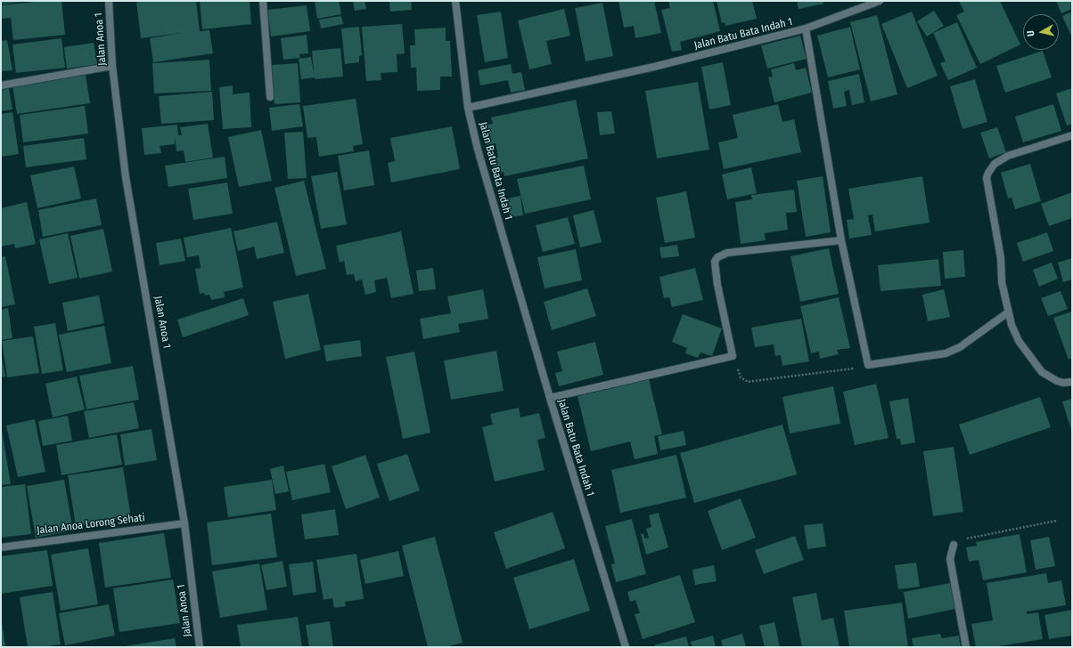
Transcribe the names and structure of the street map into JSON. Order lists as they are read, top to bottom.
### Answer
{
  "streets": {
    "street": ["Jalan Batu Bata Indah 1", "Jalan Anoa 1", "Jalan Anoa Lorong Sehati"]
  },
  "crossings": [
    ["Jalan Anoa 1", "Jalan Anoa Lorong Sehati"]
  ],
  "north": "left"
}
